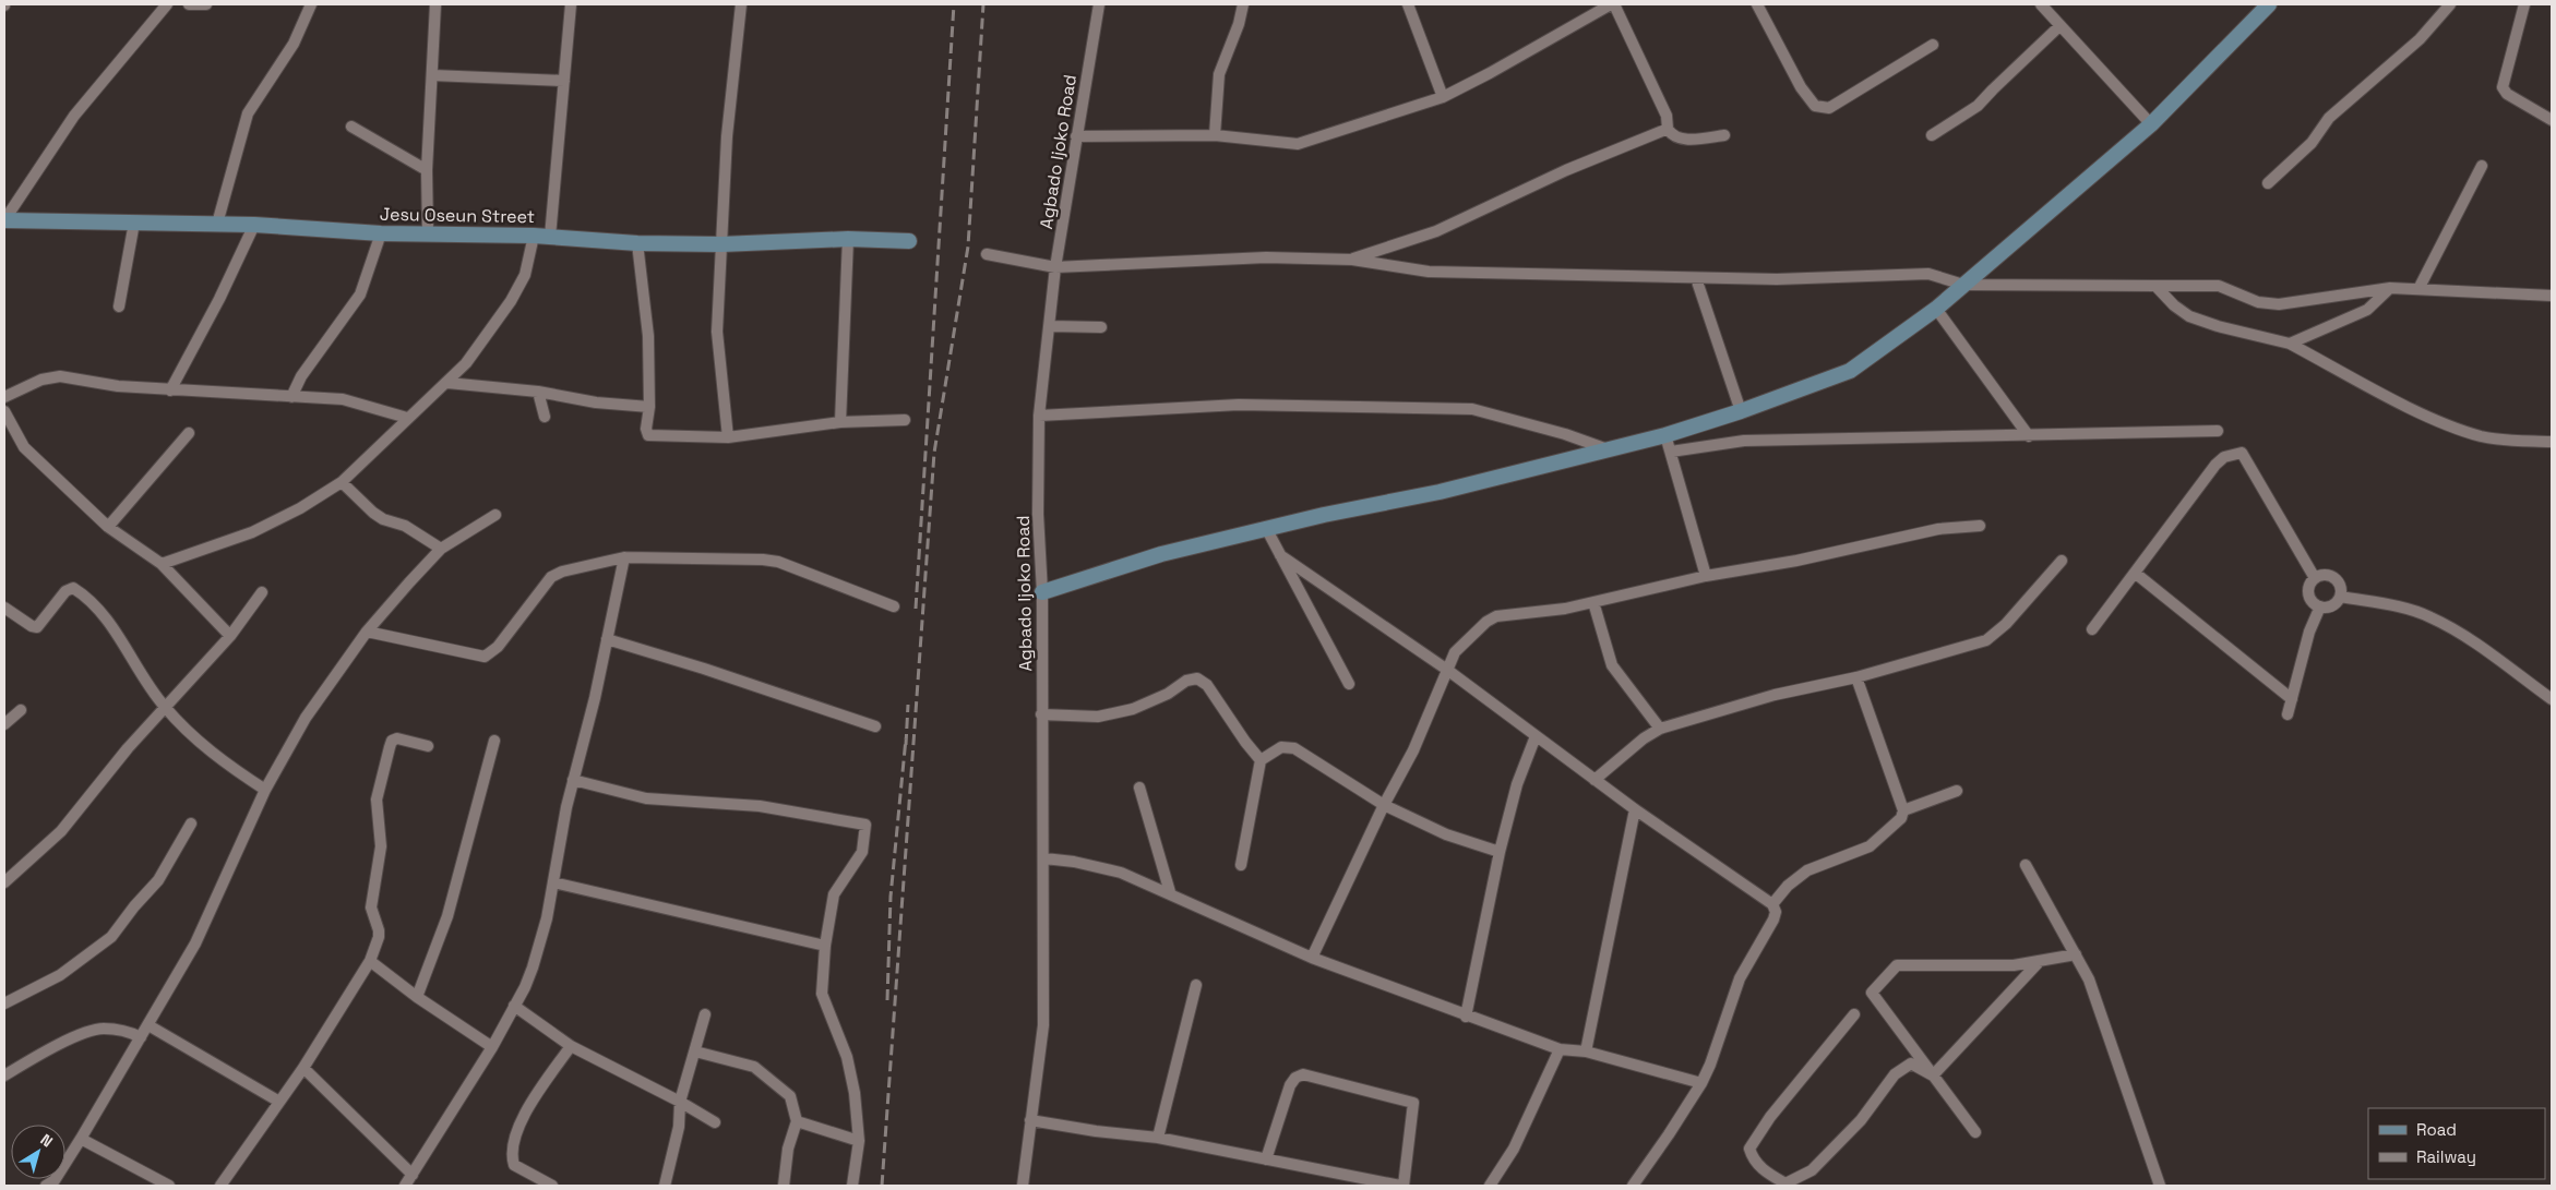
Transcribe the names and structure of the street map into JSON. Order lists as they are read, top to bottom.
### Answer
{
  "streets": {
    "main road": ["Jesu Oseun Street"],
    "street": ["Agbado Ijoko Road"]
  },
  "legend": ["Road", "Railway"],
  "north": "top right"
}
